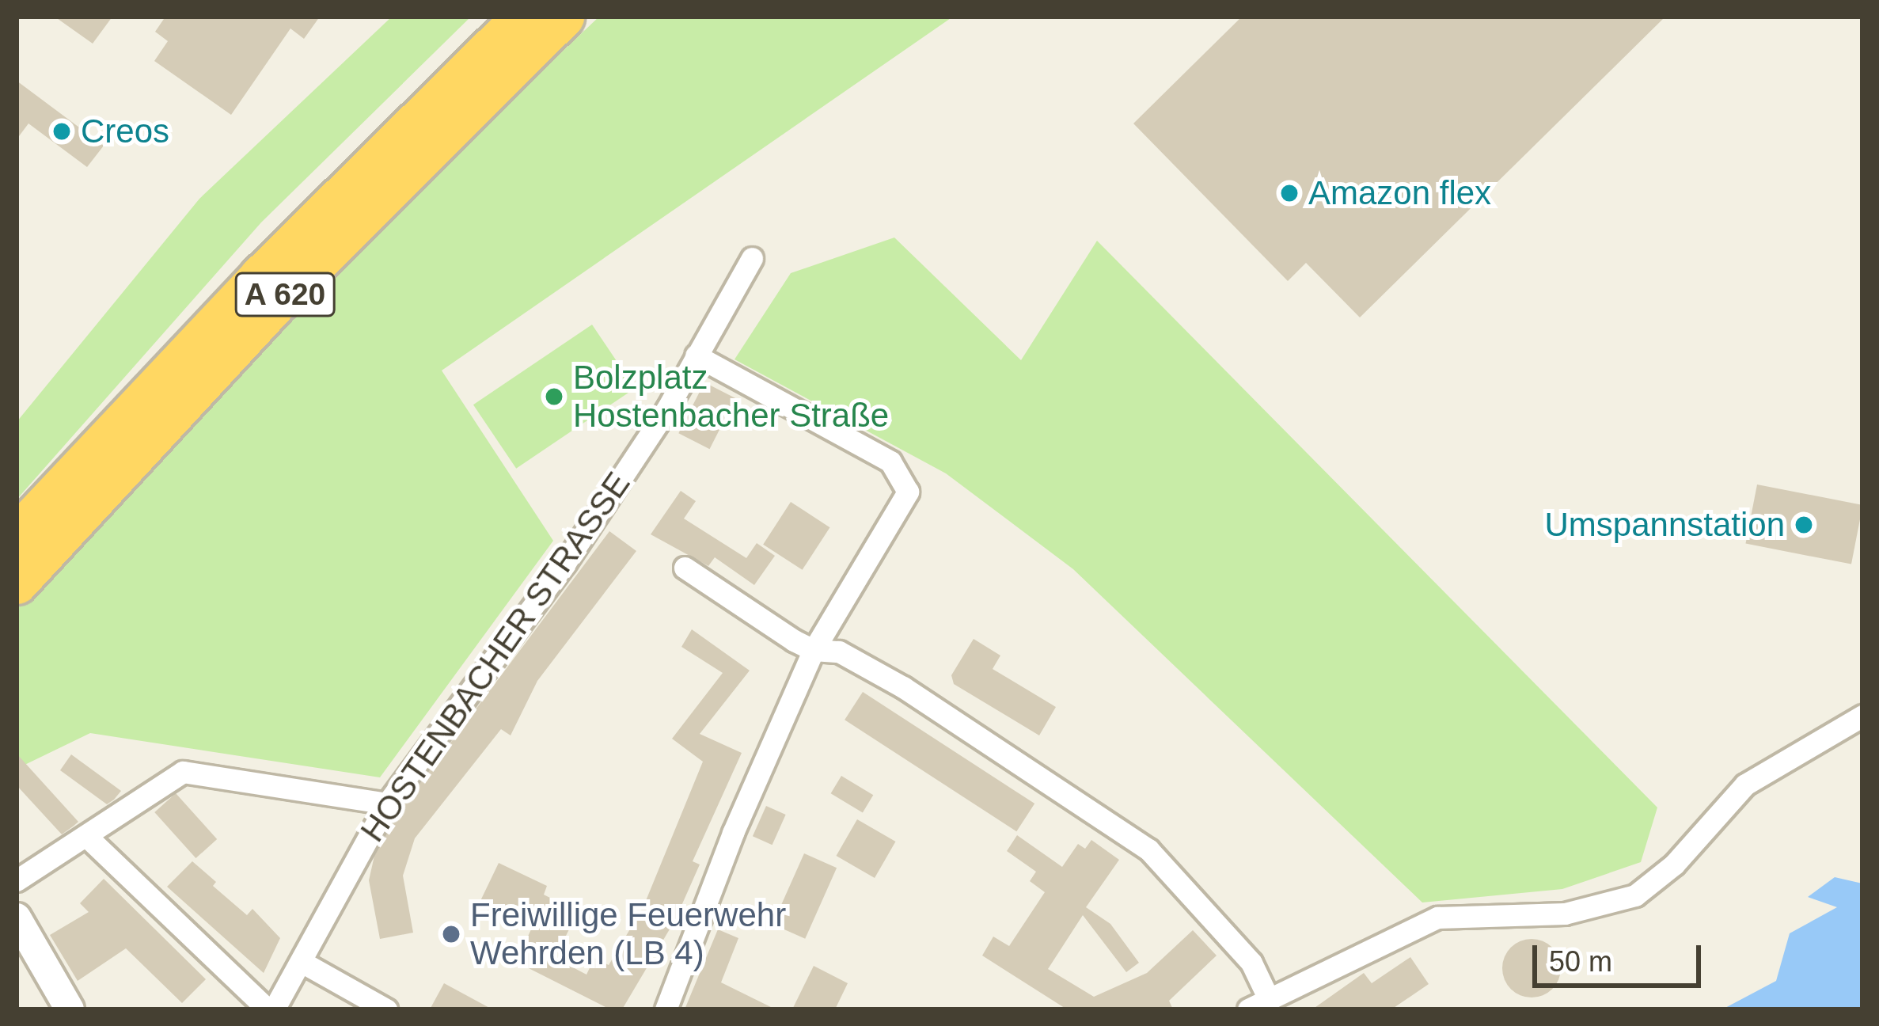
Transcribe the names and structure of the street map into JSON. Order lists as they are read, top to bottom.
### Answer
{
  "streets": {
    "highway": ["A 620"],
    "street": ["HOSTENBACHER STRASSE"]
  },
  "places": [
    "Creos",
    "Amazon flex",
    "Bolzplatz Hostenbacher Straße",
    "Umspannstation",
    "Freiwillige Feuerwehr Wehrden (LB 4)"
  ],
  "scale_bar": "50 m"
}
